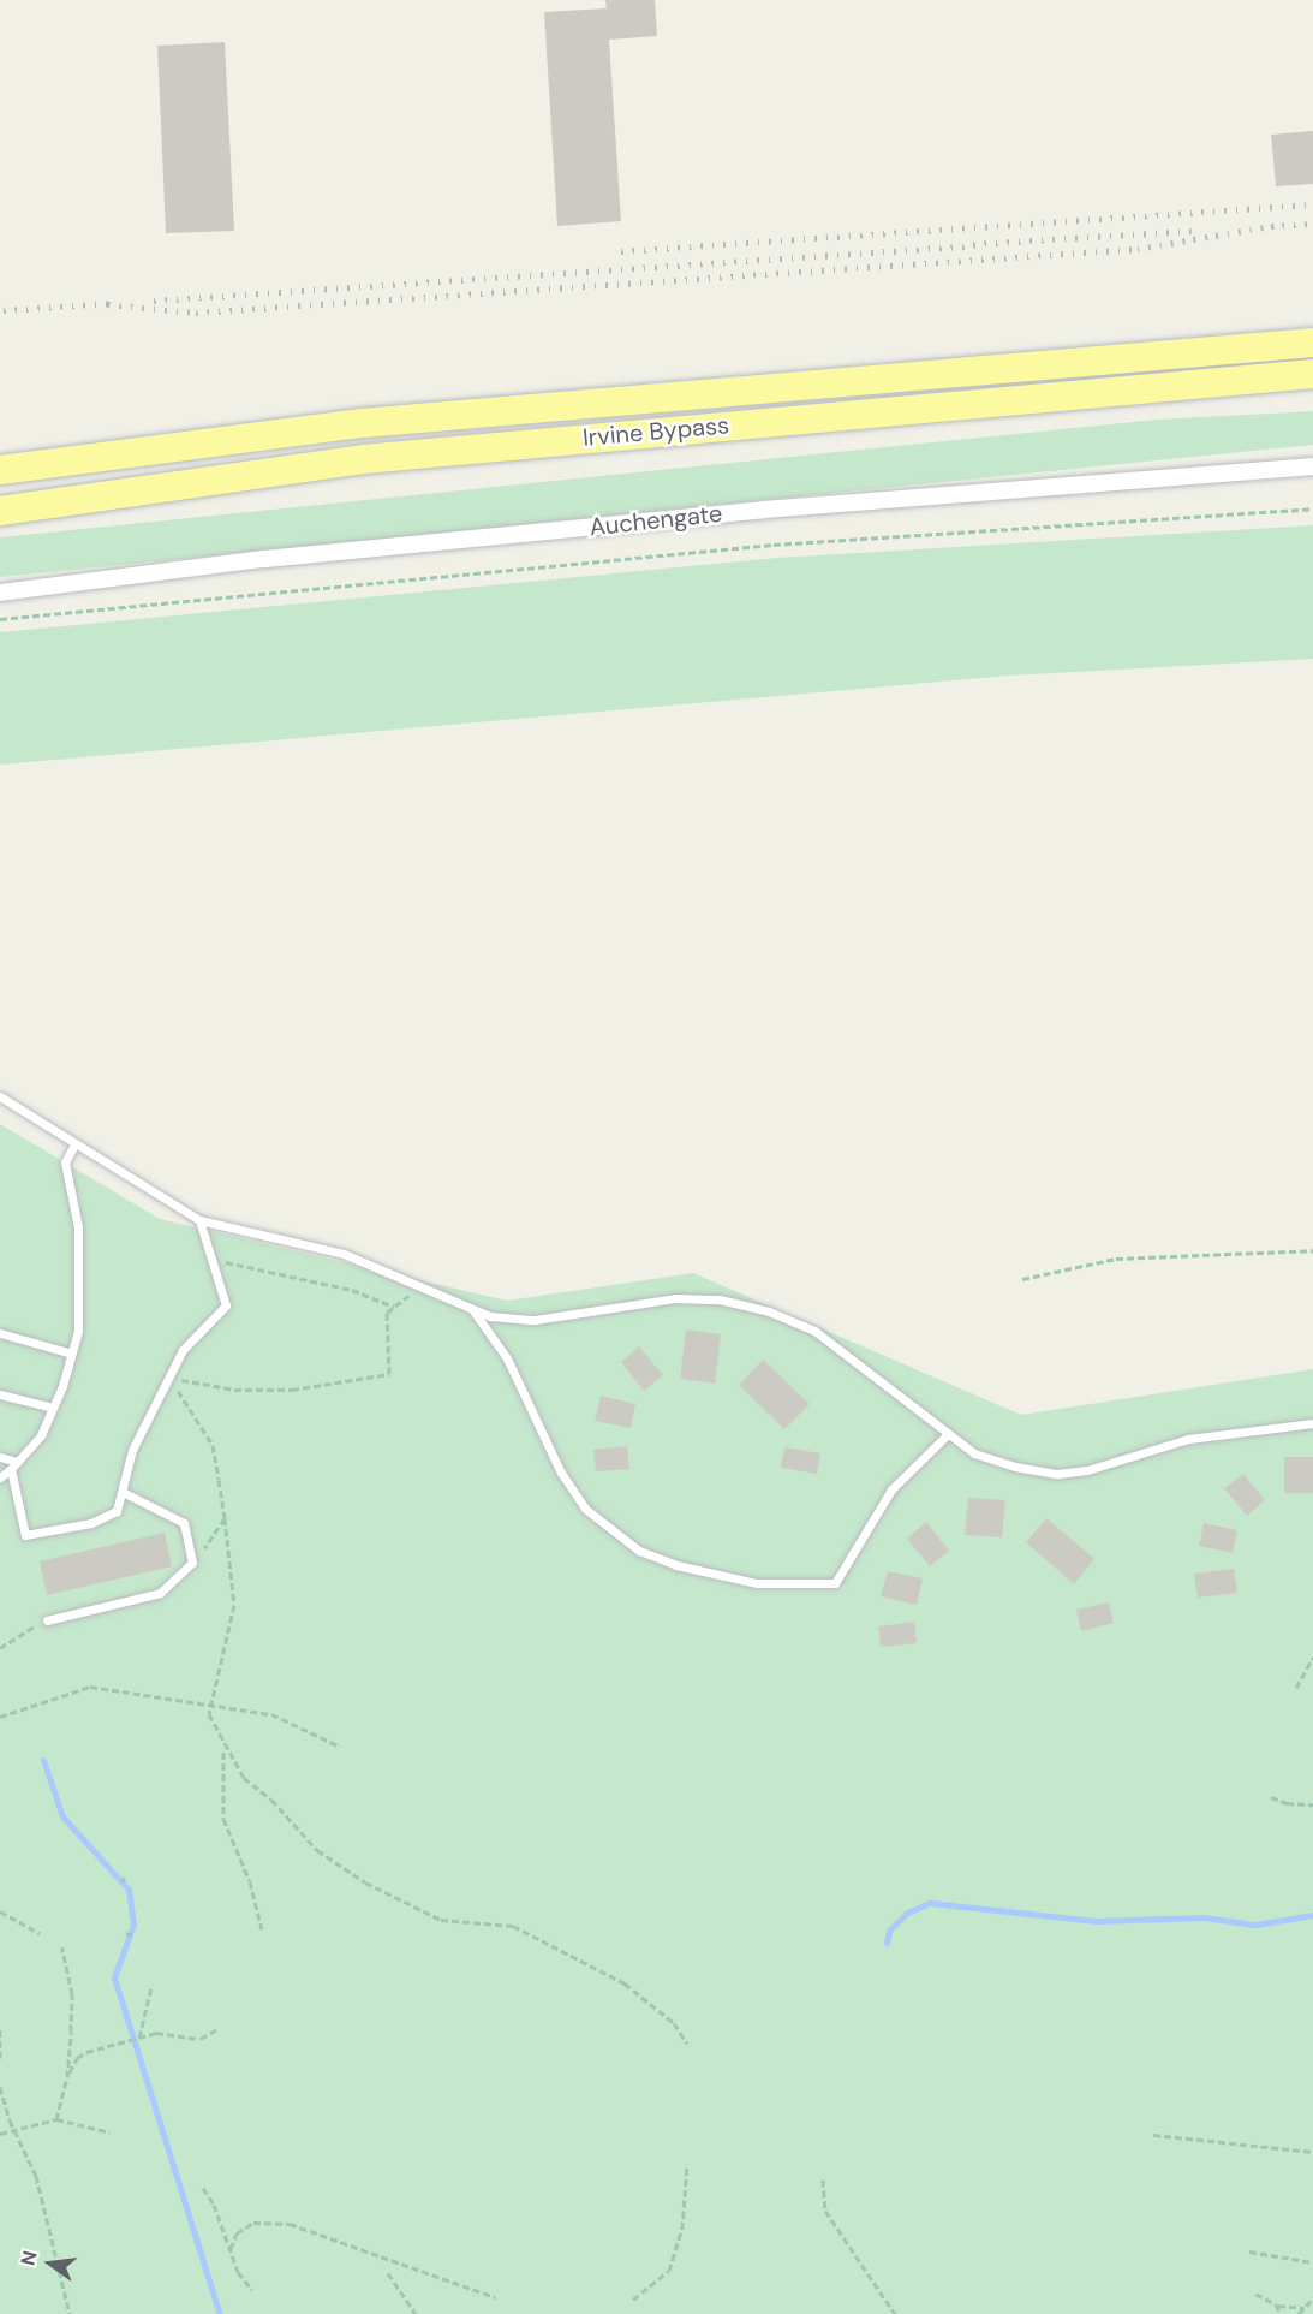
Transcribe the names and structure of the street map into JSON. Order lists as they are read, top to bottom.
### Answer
{
  "streets": {
    "highway": ["Irvine Bypass"],
    "street": ["Auchengate"]
  },
  "north": "left"
}
